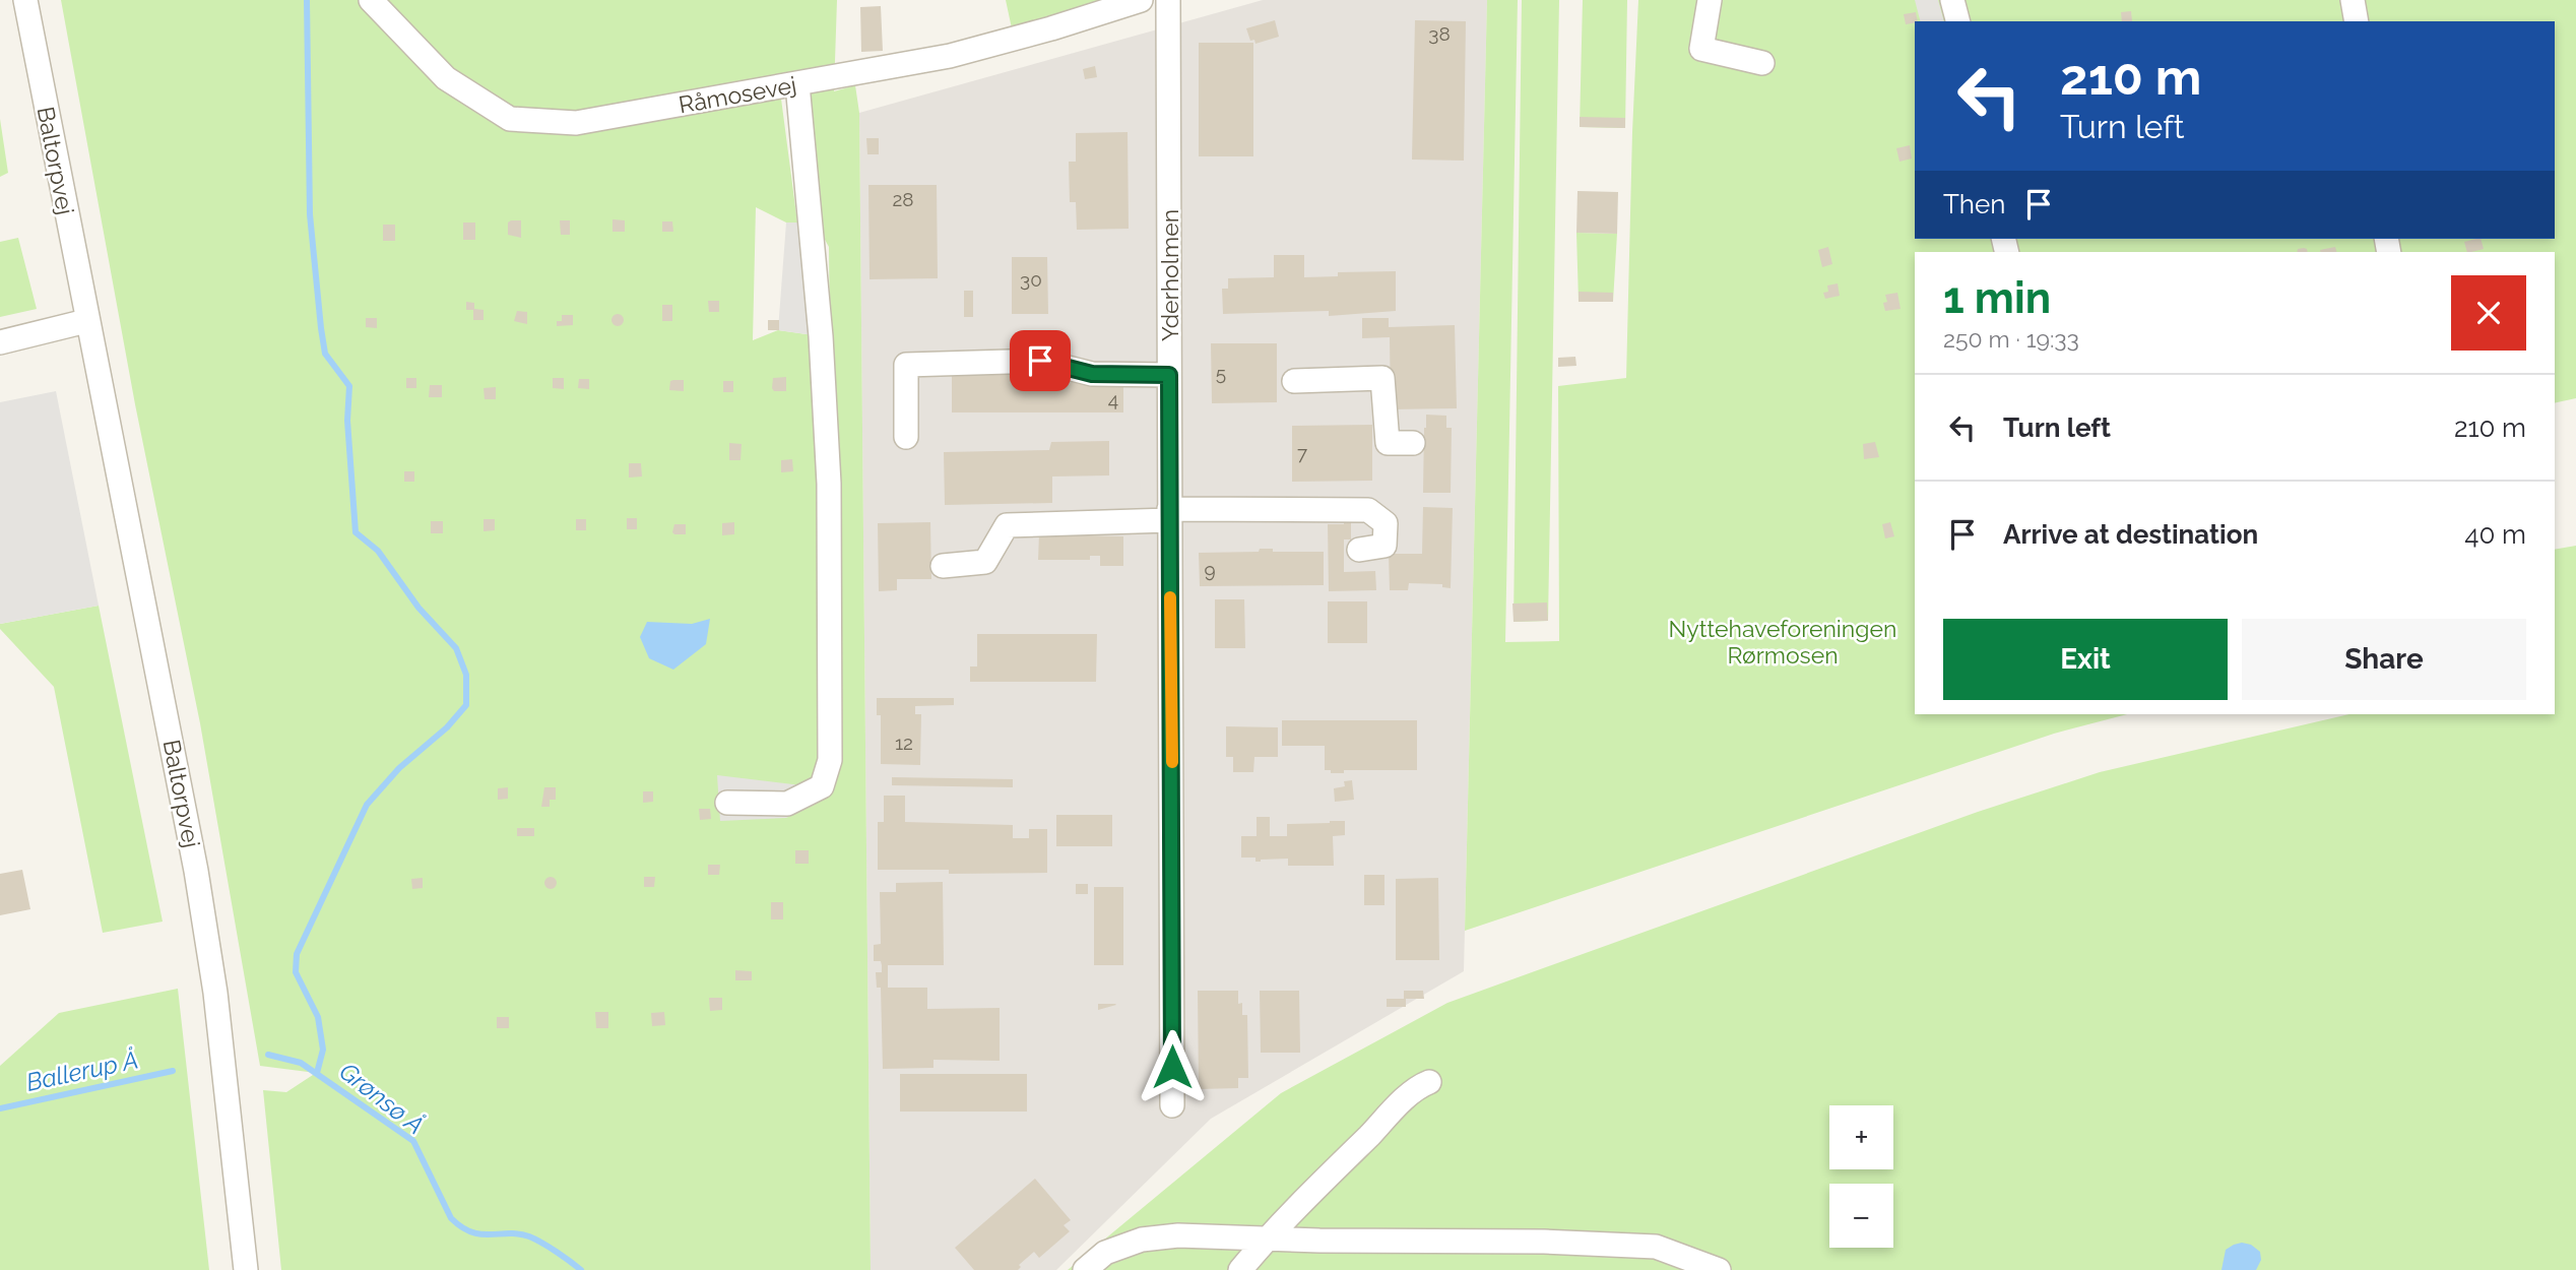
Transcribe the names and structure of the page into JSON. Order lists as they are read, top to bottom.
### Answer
{
  "streets": {
    "street": ["Råmosevej", "Baltorpvej", "Yderholmen"]
  },
  "water": ["Ballerup Å", "Grønsø Å"],
  "parks": ["Nyttehaveforeningen Rørmosen"],
  "house_numbers": [
    "38",
    "28",
    "30",
    "5",
    "4",
    "7",
    "9",
    "12"
  ],
  "page": {
    "turn": ["210 m", "Turn left"],
    "then": "Then",
    "heading": ["1 min", "250 m · 19:33"],
    "list": [
      {
        "name": "Turn left",
        "value": "210 m"
      },
      {
        "name": "Arrive at destination",
        "value": "40 m"
      }
    ],
    "buttons": ["Exit", "Share"],
    "map_buttons": ["+", "−"]
  }
}
